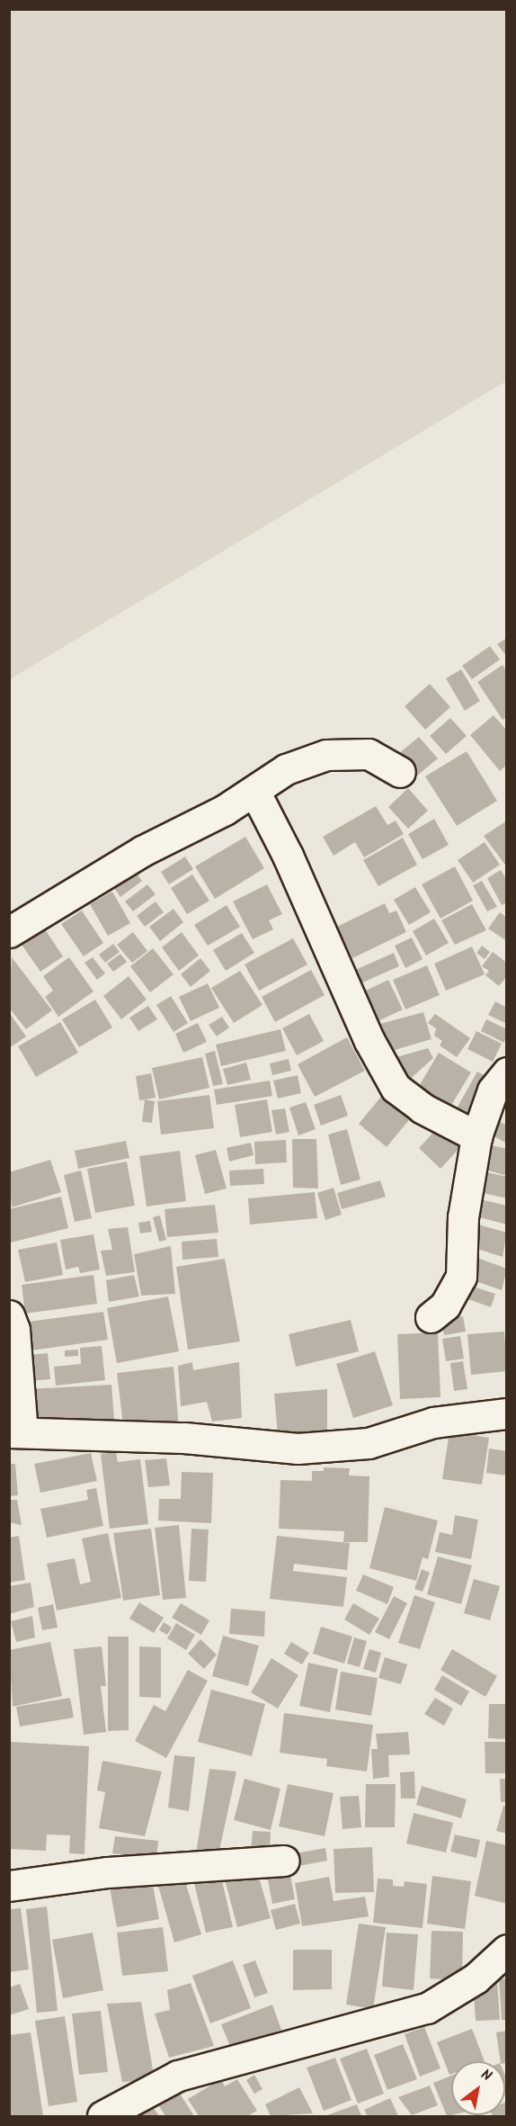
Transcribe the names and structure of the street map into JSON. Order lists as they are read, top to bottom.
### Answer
{
  "north": "top right"
}
